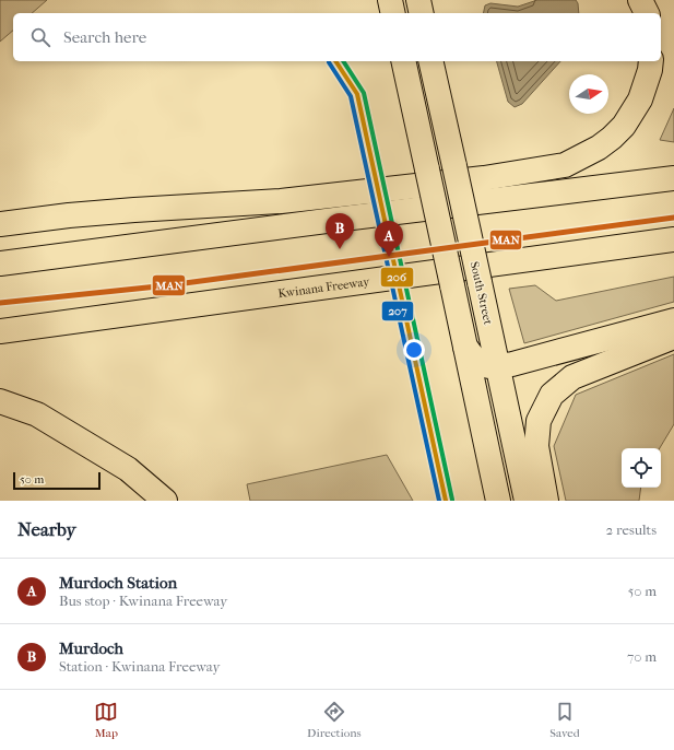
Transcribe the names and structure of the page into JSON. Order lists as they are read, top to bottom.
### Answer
{
  "streets": {
    "highway": ["Kwinana Freeway", "South Street"]
  },
  "lines": ["transit line 206", "transit line 207", "transit line MAN"],
  "scale_bar": "50 m",
  "north": "right",
  "page": {
    "search": "Search here",
    "pins": ["B", "A"],
    "scale": "50 m",
    "heading": ["Nearby", "2 results"],
    "list": [
      {
        "mark": "A",
        "name": "Murdoch Station",
        "note": "Bus stop · Kwinana Freeway",
        "value": "50 m"
      },
      {
        "mark": "B",
        "name": "Murdoch",
        "note": "Station · Kwinana Freeway",
        "value": "70 m"
      }
    ],
    "nav": ["Map", "Directions", "Saved"]
  }
}
